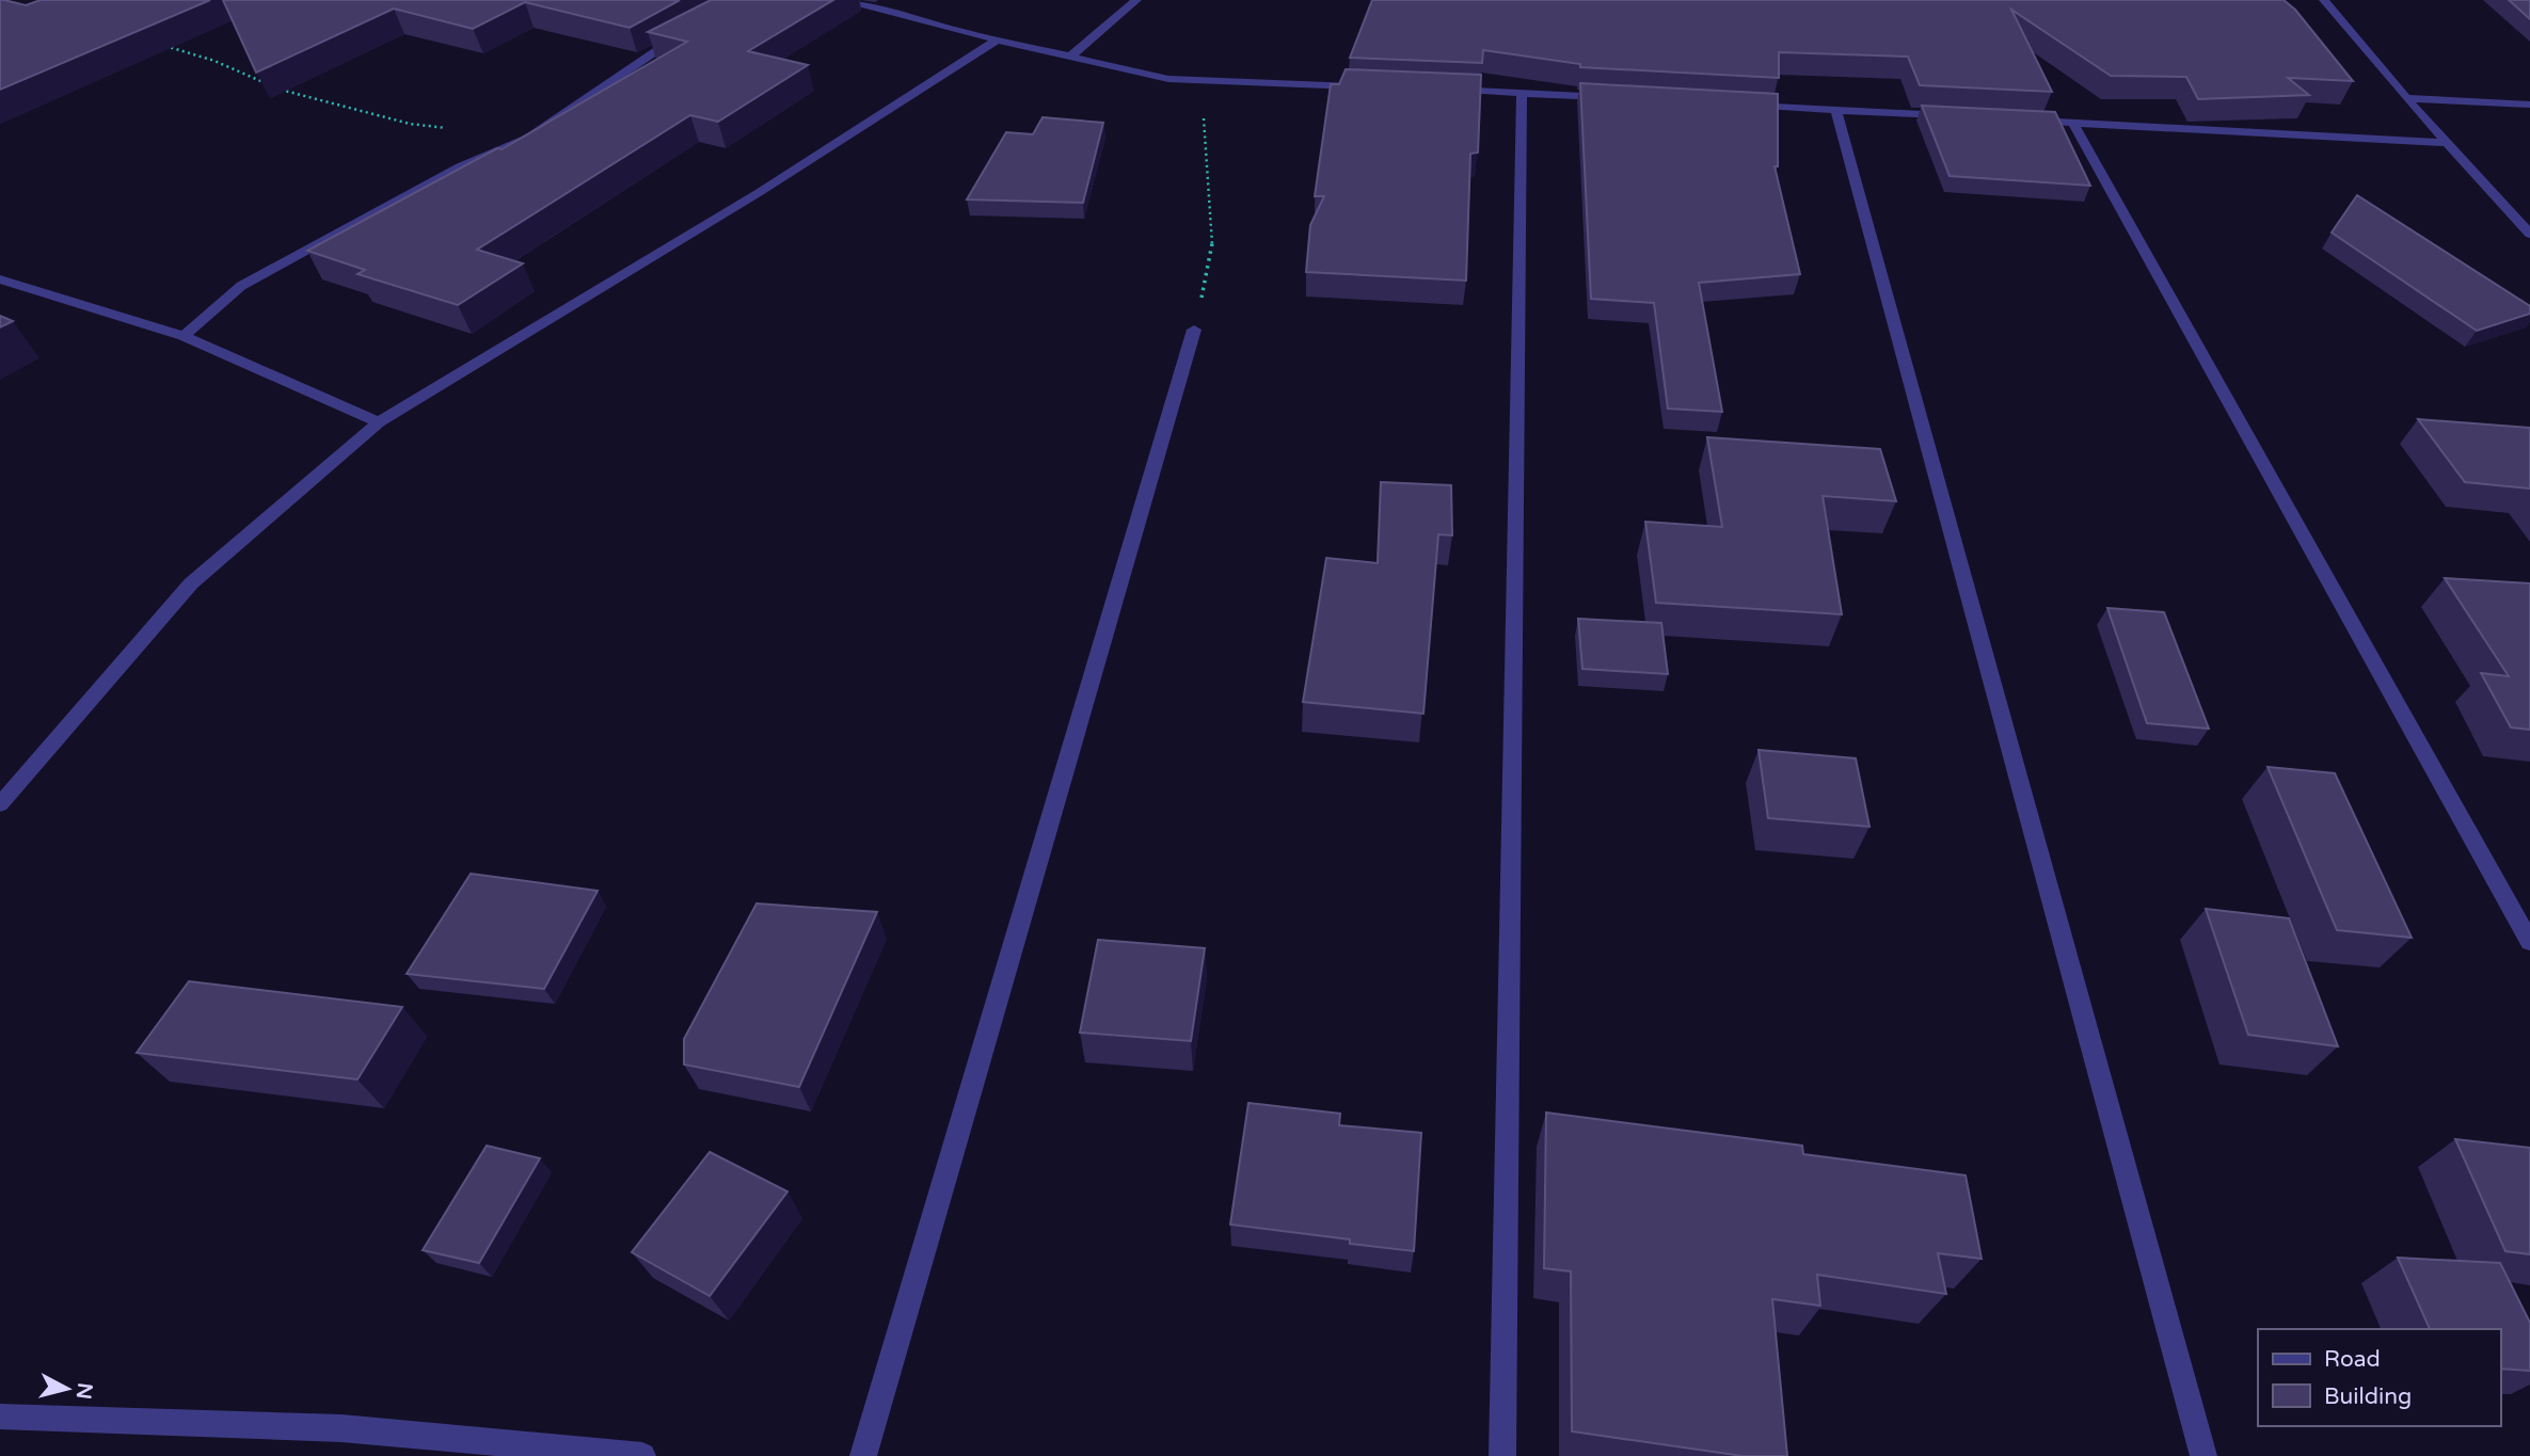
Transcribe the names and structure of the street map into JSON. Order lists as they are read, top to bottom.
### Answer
{
  "legend": ["Road", "Building"],
  "north": "right"
}
